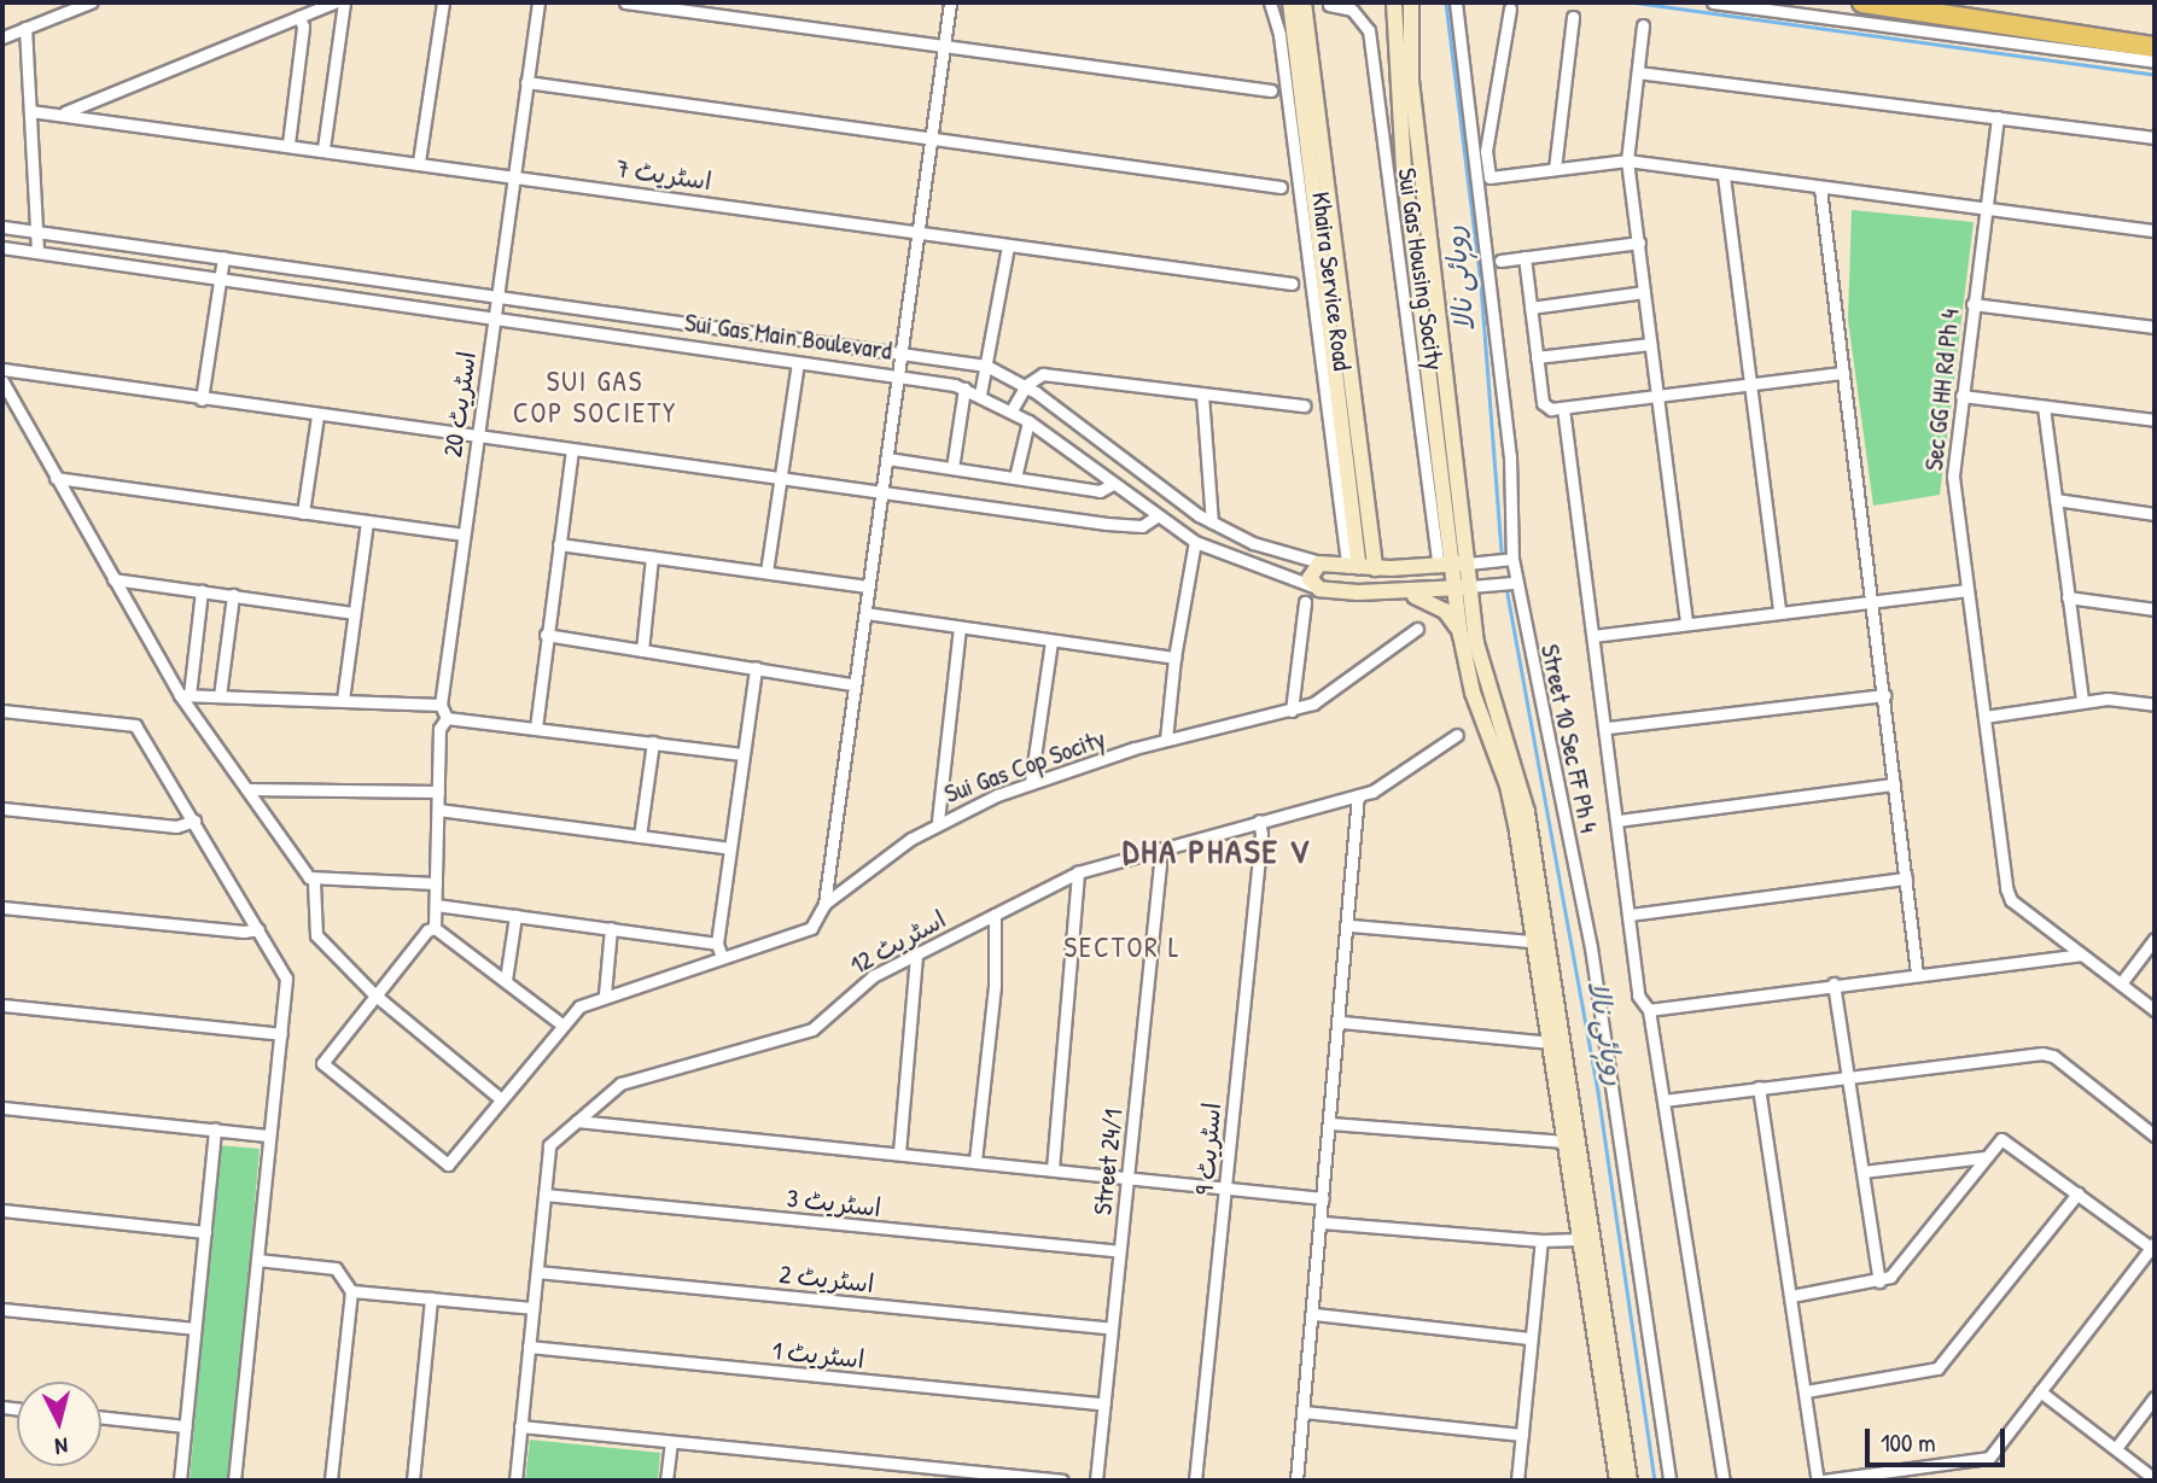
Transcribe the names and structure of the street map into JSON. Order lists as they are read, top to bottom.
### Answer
{
  "streets": {
    "main road": ["Sui Gas Main Boulevard"],
    "street": [
      "اسٹریٹ 7",
      "Sui Gas Housing Socity",
      "Khaira Service Road",
      "Sec GG HH Rd Ph 4",
      "اسٹریٹ 20",
      "Street 10 Sec FF Ph 4",
      "Sui Gas Cop Socity",
      "اسٹریٹ 12",
      "اسٹریٹ 9",
      "Street 24/1",
      "اسٹریٹ 3",
      "اسٹریٹ 2",
      "اسٹریٹ 1"
    ]
  },
  "crossings": [
    ["اسٹریٹ 7", "اسٹریٹ 20"],
    ["Sui Gas Housing Socity", "Sui Gas Main Boulevard"],
    ["Khaira Service Road", "Sui Gas Main Boulevard"],
    ["Sui Gas Main Boulevard", "اسٹریٹ 20"],
    ["Sui Gas Main Boulevard", "Street 10 Sec FF Ph 4"],
    ["اسٹریٹ 12", "اسٹریٹ 9"],
    ["اسٹریٹ 12", "Street 24/1"],
    ["اسٹریٹ 12", "اسٹریٹ 3"],
    ["اسٹریٹ 12", "اسٹریٹ 2"],
    ["اسٹریٹ 12", "اسٹریٹ 1"],
    ["Street 24/1", "اسٹریٹ 3"],
    ["Street 24/1", "اسٹریٹ 2"],
    ["Street 24/1", "اسٹریٹ 1"]
  ],
  "districts": ["SUI GAS COP SOCIETY", "DHA PHASE V", "SECTOR L"],
  "water": ["روہائی نالا"],
  "scale_bar": "100 m",
  "north": "bottom"
}
